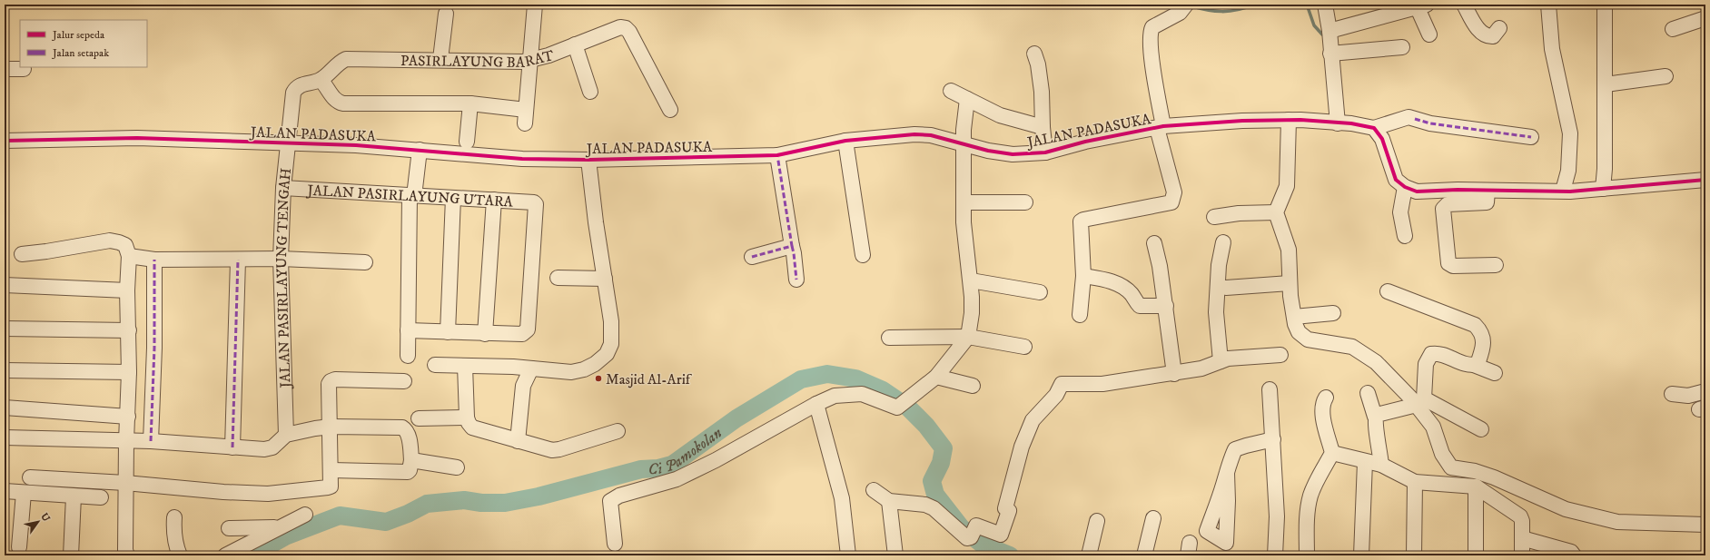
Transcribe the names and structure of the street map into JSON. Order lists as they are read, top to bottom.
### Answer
{
  "streets": {
    "street": [
      "PASIRLAYUNG BARAT",
      "JALAN PADASUKA",
      "JALAN PASIRLAYUNG UTARA",
      "JALAN PASIRLAYUNG TENGAH"
    ]
  },
  "crossings": [
    ["PASIRLAYUNG BARAT", "JALAN PADASUKA"],
    ["PASIRLAYUNG BARAT", "JALAN PASIRLAYUNG TENGAH"],
    ["JALAN PADASUKA", "JALAN PASIRLAYUNG TENGAH"],
    ["JALAN PASIRLAYUNG UTARA", "JALAN PASIRLAYUNG TENGAH"]
  ],
  "water": ["Ci Pamokolan"],
  "places": ["Masjid Al-Arif"],
  "legend": ["Jalur sepeda", "Jalan setapak"],
  "north": "top right"
}
